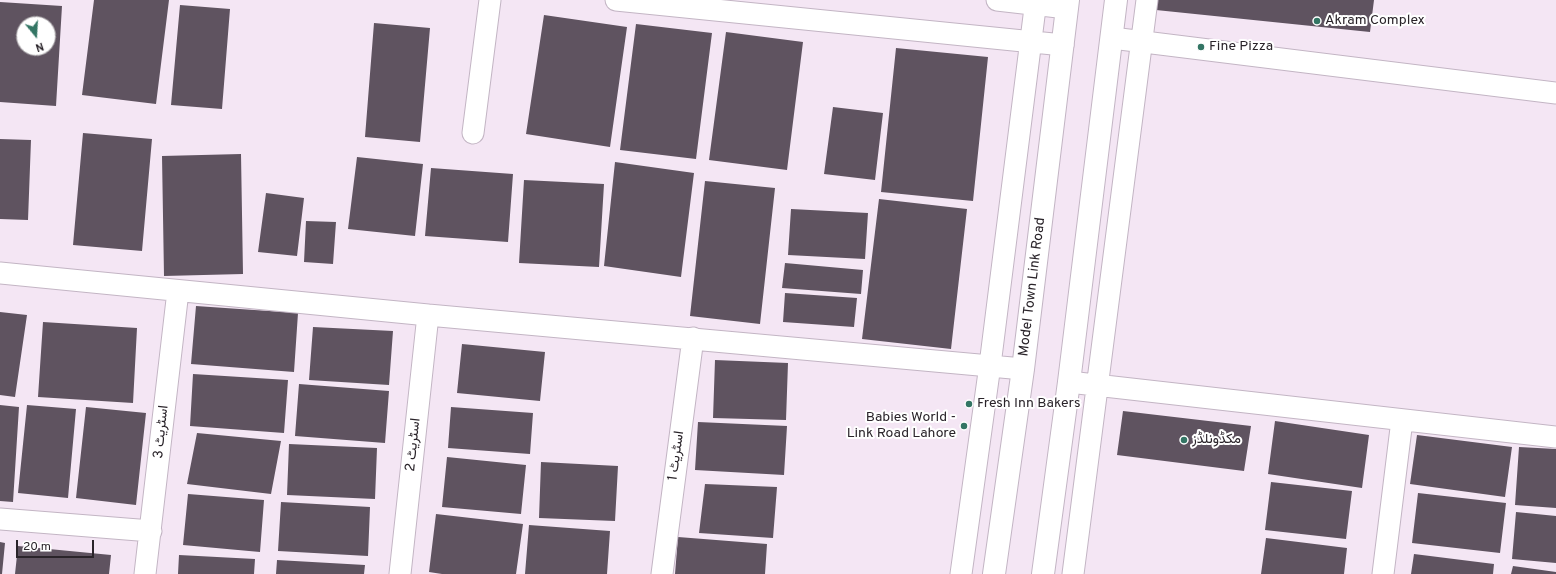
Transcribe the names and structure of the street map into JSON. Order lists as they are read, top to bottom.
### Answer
{
  "streets": {
    "main road": ["Model Town Link Road"],
    "street": ["اسٹریٹ 3", "اسٹریٹ 2", "اسٹریٹ 1"]
  },
  "places": [
    "Akram Complex",
    "Fine Pizza",
    "Fresh Inn Bakers",
    "Babies World - Link Road Lahore",
    "مکڈونلڈز"
  ],
  "scale_bar": "20 m",
  "north": "bottom"
}
